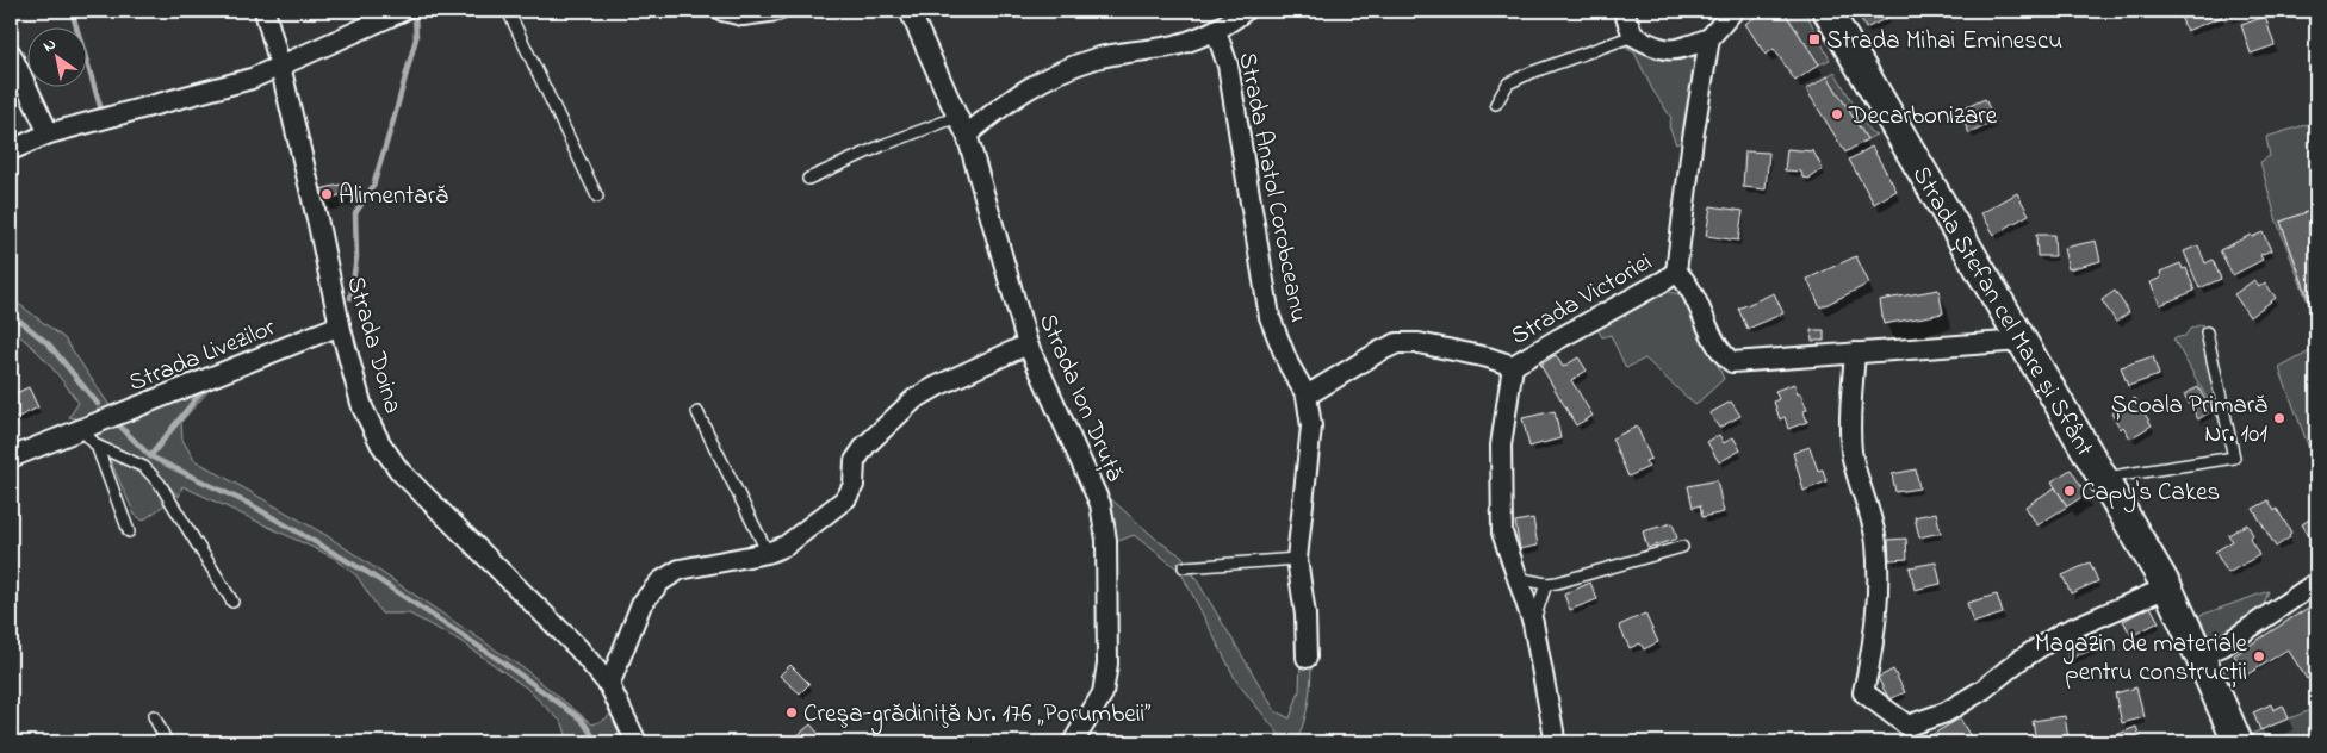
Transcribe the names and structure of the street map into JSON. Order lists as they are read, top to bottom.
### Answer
{
  "streets": {
    "main road": ["Strada Ștefan cel Mare și Sfânt"],
    "street": [
      "Strada Anatol Corobceanu",
      "Strada Victoriei",
      "Strada Doina",
      "Strada Livezilor",
      "Strada Ion Druță"
    ]
  },
  "crossings": [
    ["Strada Anatol Corobceanu", "Strada Victoriei"],
    ["Strada Victoriei", "Strada Ștefan cel Mare și Sfânt"],
    ["Strada Doina", "Strada Livezilor"]
  ],
  "places": {
    "transit": ["Strada Mihai Eminescu"],
    "other": [
      "Decarbonizare",
      "Alimentară",
      "Școala Primară Nr. 101",
      "Capy's Cakes",
      "Magazin de materiale pentru construcții",
      "Creşa-grădiniţă Nr. 176 „Porumbeii”"
    ]
  },
  "north": "top left"
}
